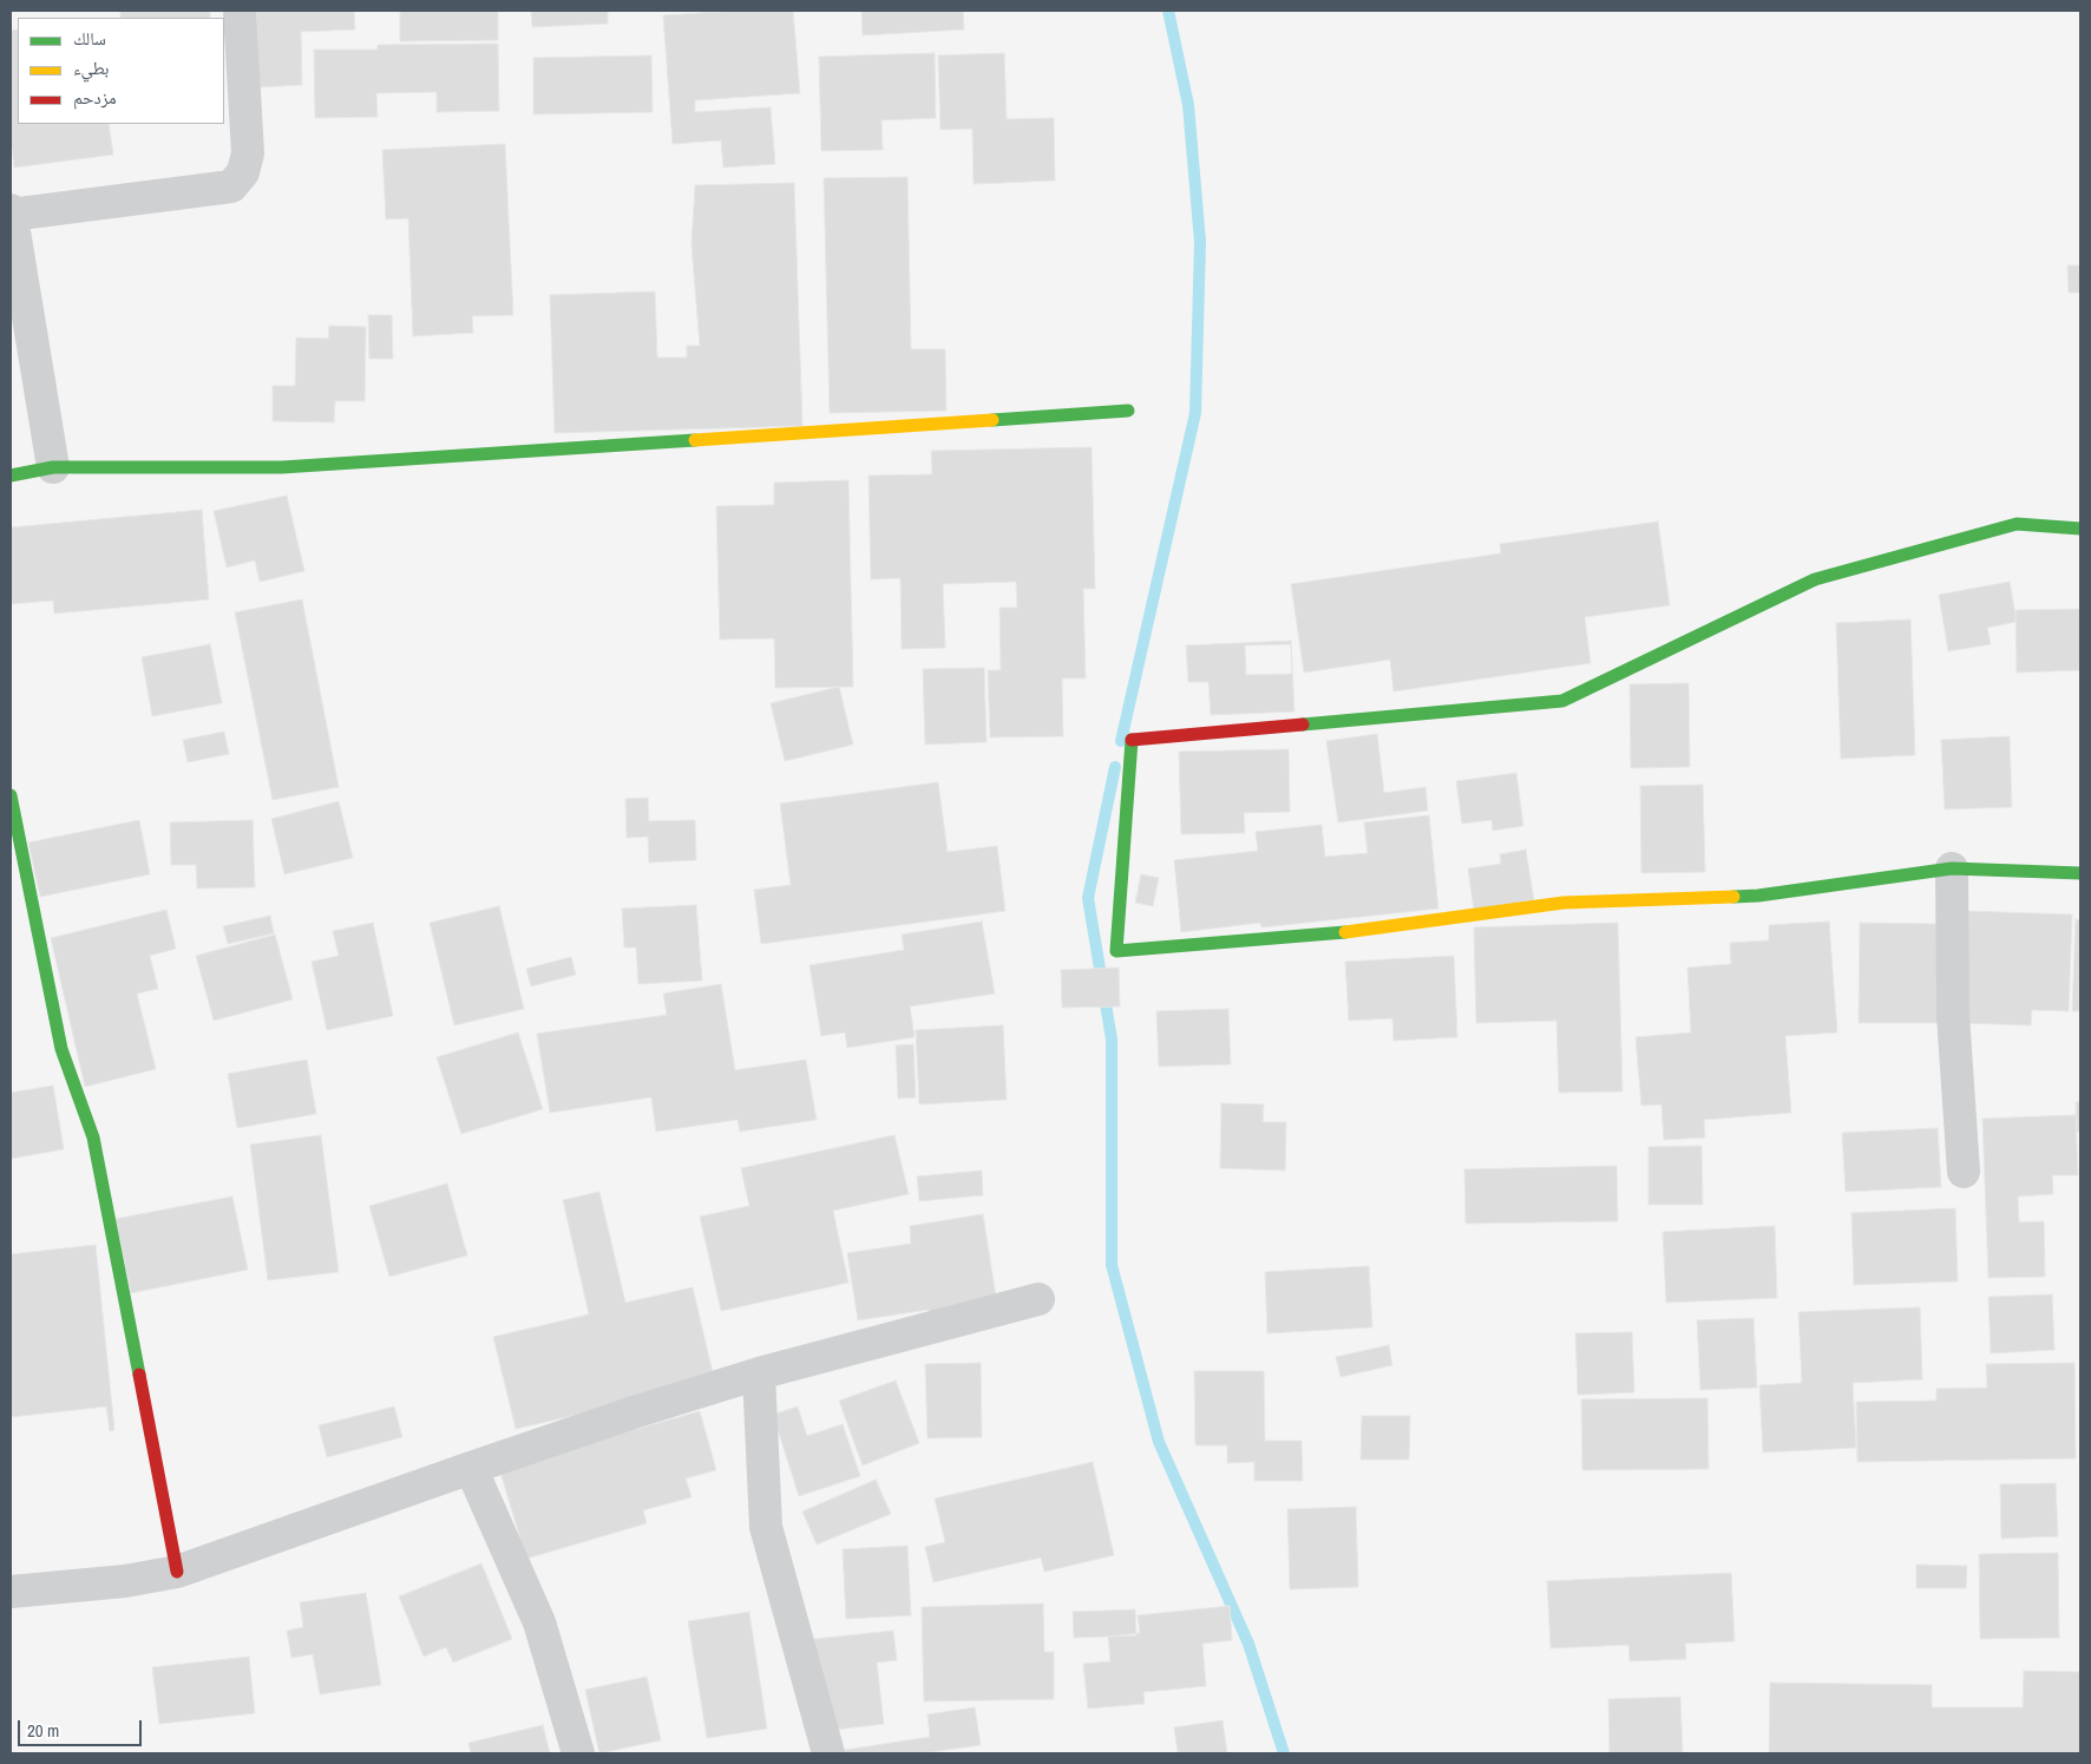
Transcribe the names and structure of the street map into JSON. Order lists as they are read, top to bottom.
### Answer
{
  "legend": ["سالك", "بطيء", "مزدحم"],
  "scale_bar": "20 m"
}
